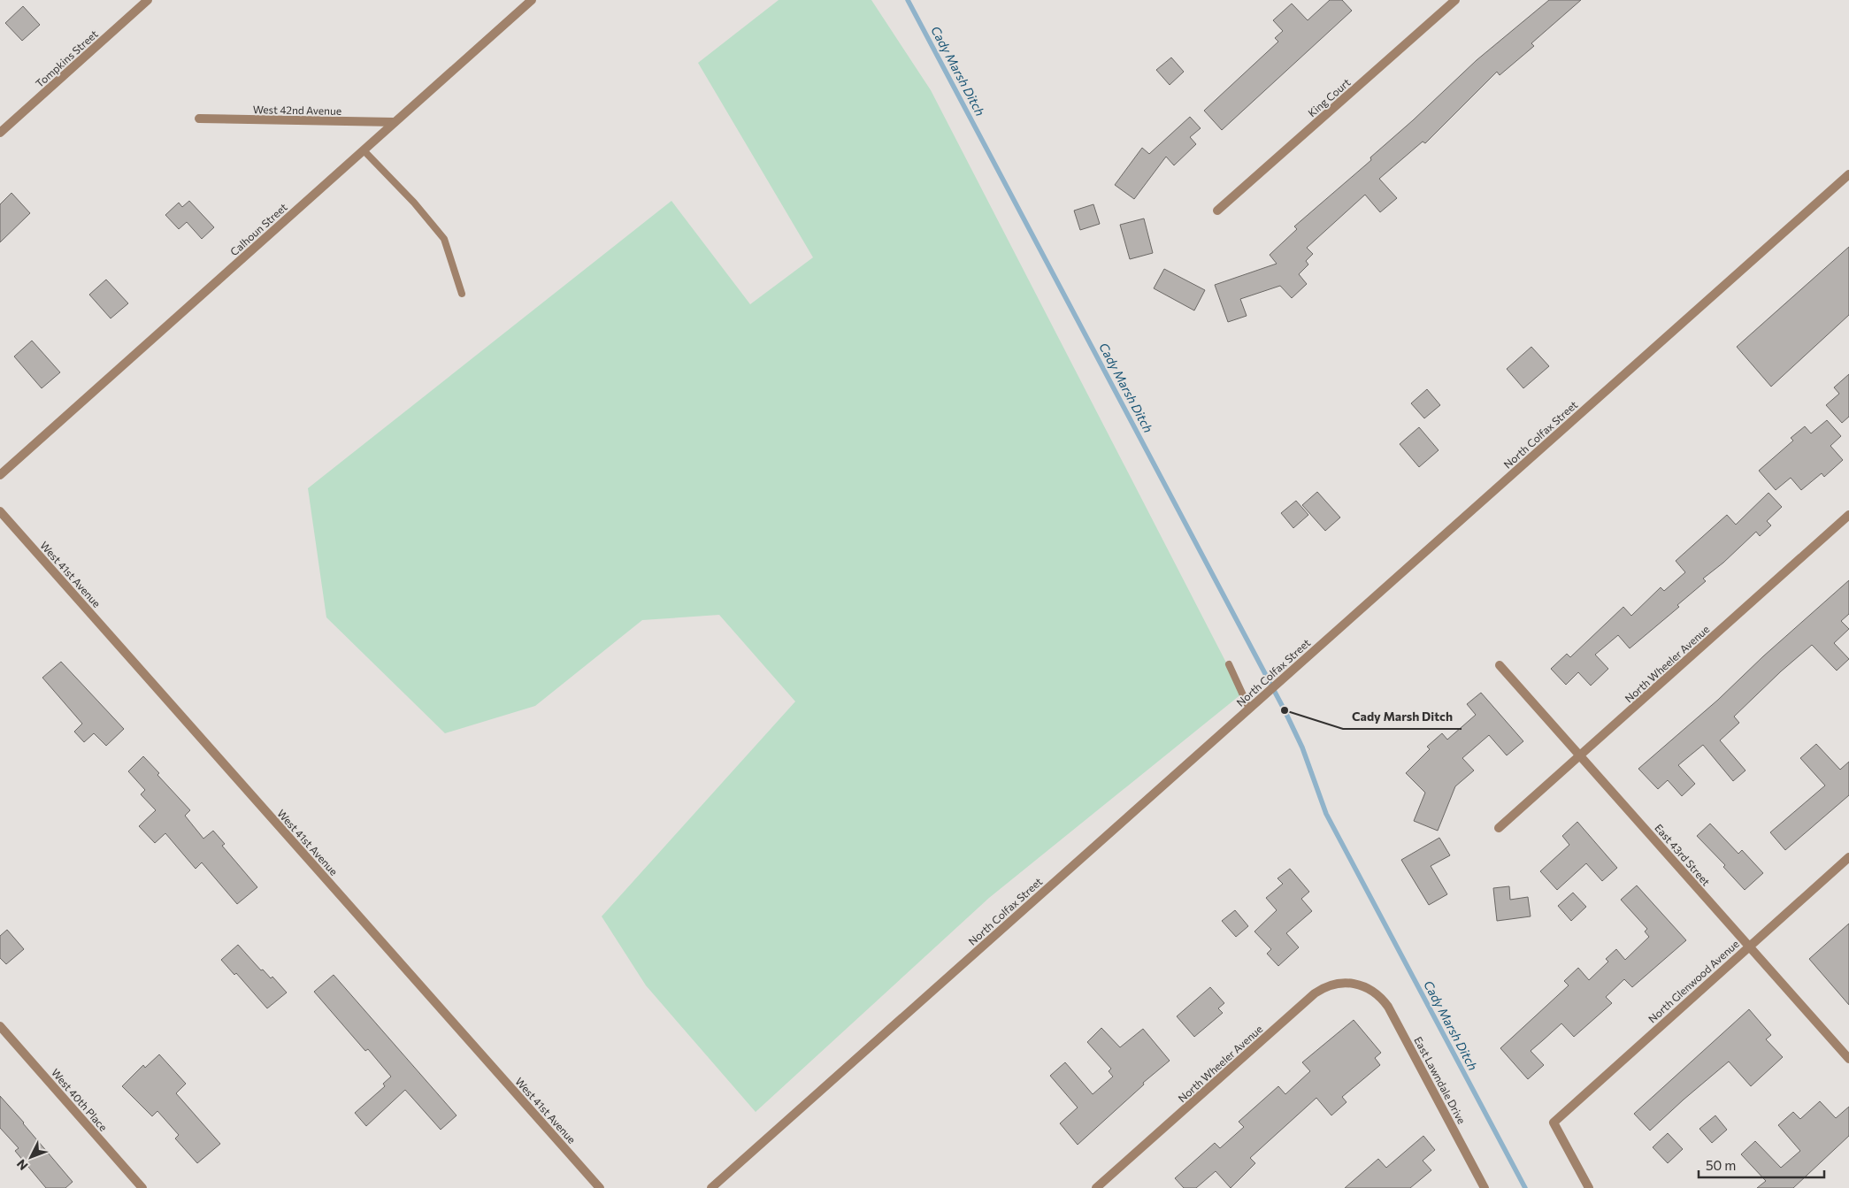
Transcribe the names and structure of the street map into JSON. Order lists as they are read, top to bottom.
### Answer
{
  "streets": {
    "street": [
      "Tompkins Street",
      "King Court",
      "West 42nd Avenue",
      "Calhoun Street",
      "North Colfax Street",
      "West 41st Avenue",
      "North Wheeler Avenue",
      "East 43rd Street",
      "North Glenwood Avenue",
      "East Lawndale Drive",
      "West 40th Place"
    ]
  },
  "crossings": [
    ["West 42nd Avenue", "Calhoun Street"],
    ["North Wheeler Avenue", "East 43rd Street"],
    ["North Wheeler Avenue", "East Lawndale Drive"],
    ["East 43rd Street", "North Glenwood Avenue"]
  ],
  "water": ["Cady Marsh Ditch"],
  "places": ["Cady Marsh Ditch"],
  "scale_bar": "50 m",
  "north": "bottom left"
}
